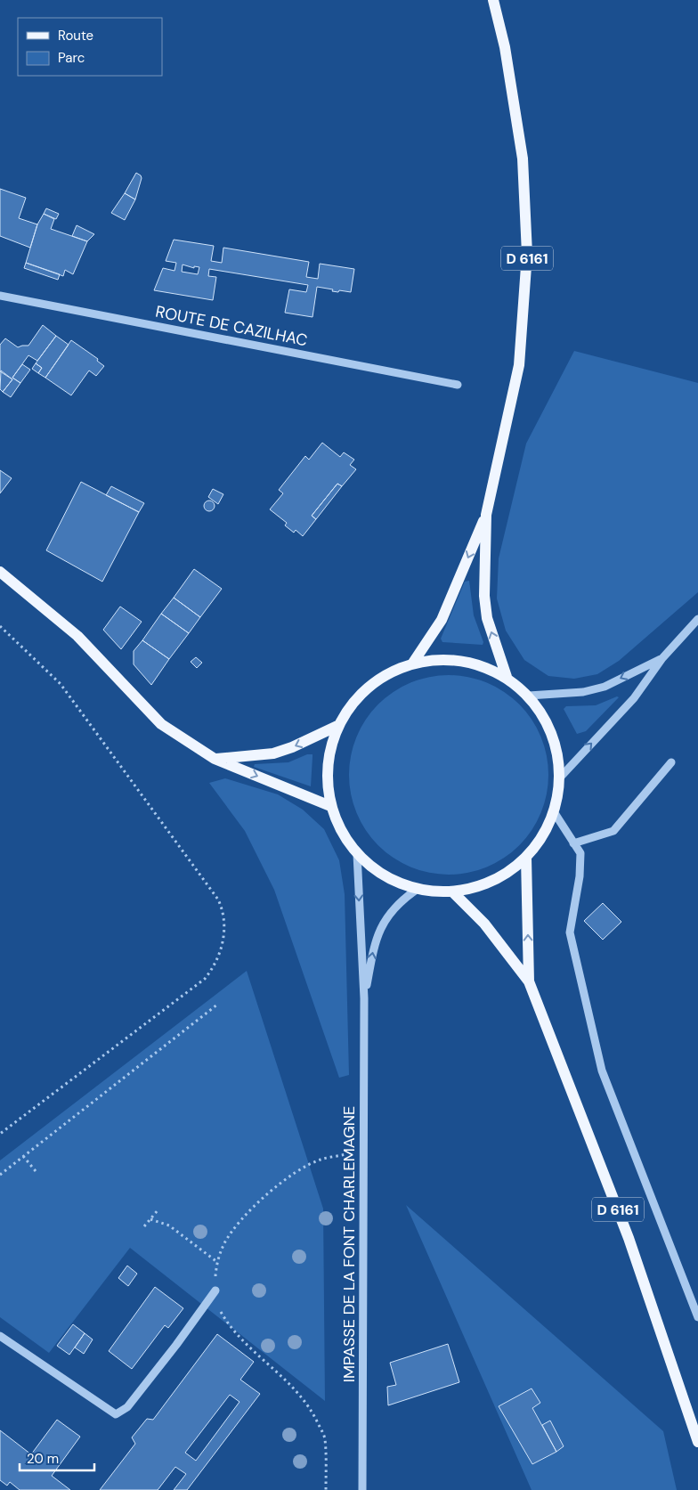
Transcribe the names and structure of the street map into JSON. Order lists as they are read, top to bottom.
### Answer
{
  "streets": {
    "main road": ["D 6161"],
    "street": ["ROUTE DE CAZILHAC", "IMPASSE DE LA FONT CHARLEMAGNE"]
  },
  "legend": ["Route", "Parc"],
  "scale_bar": "20 m"
}
